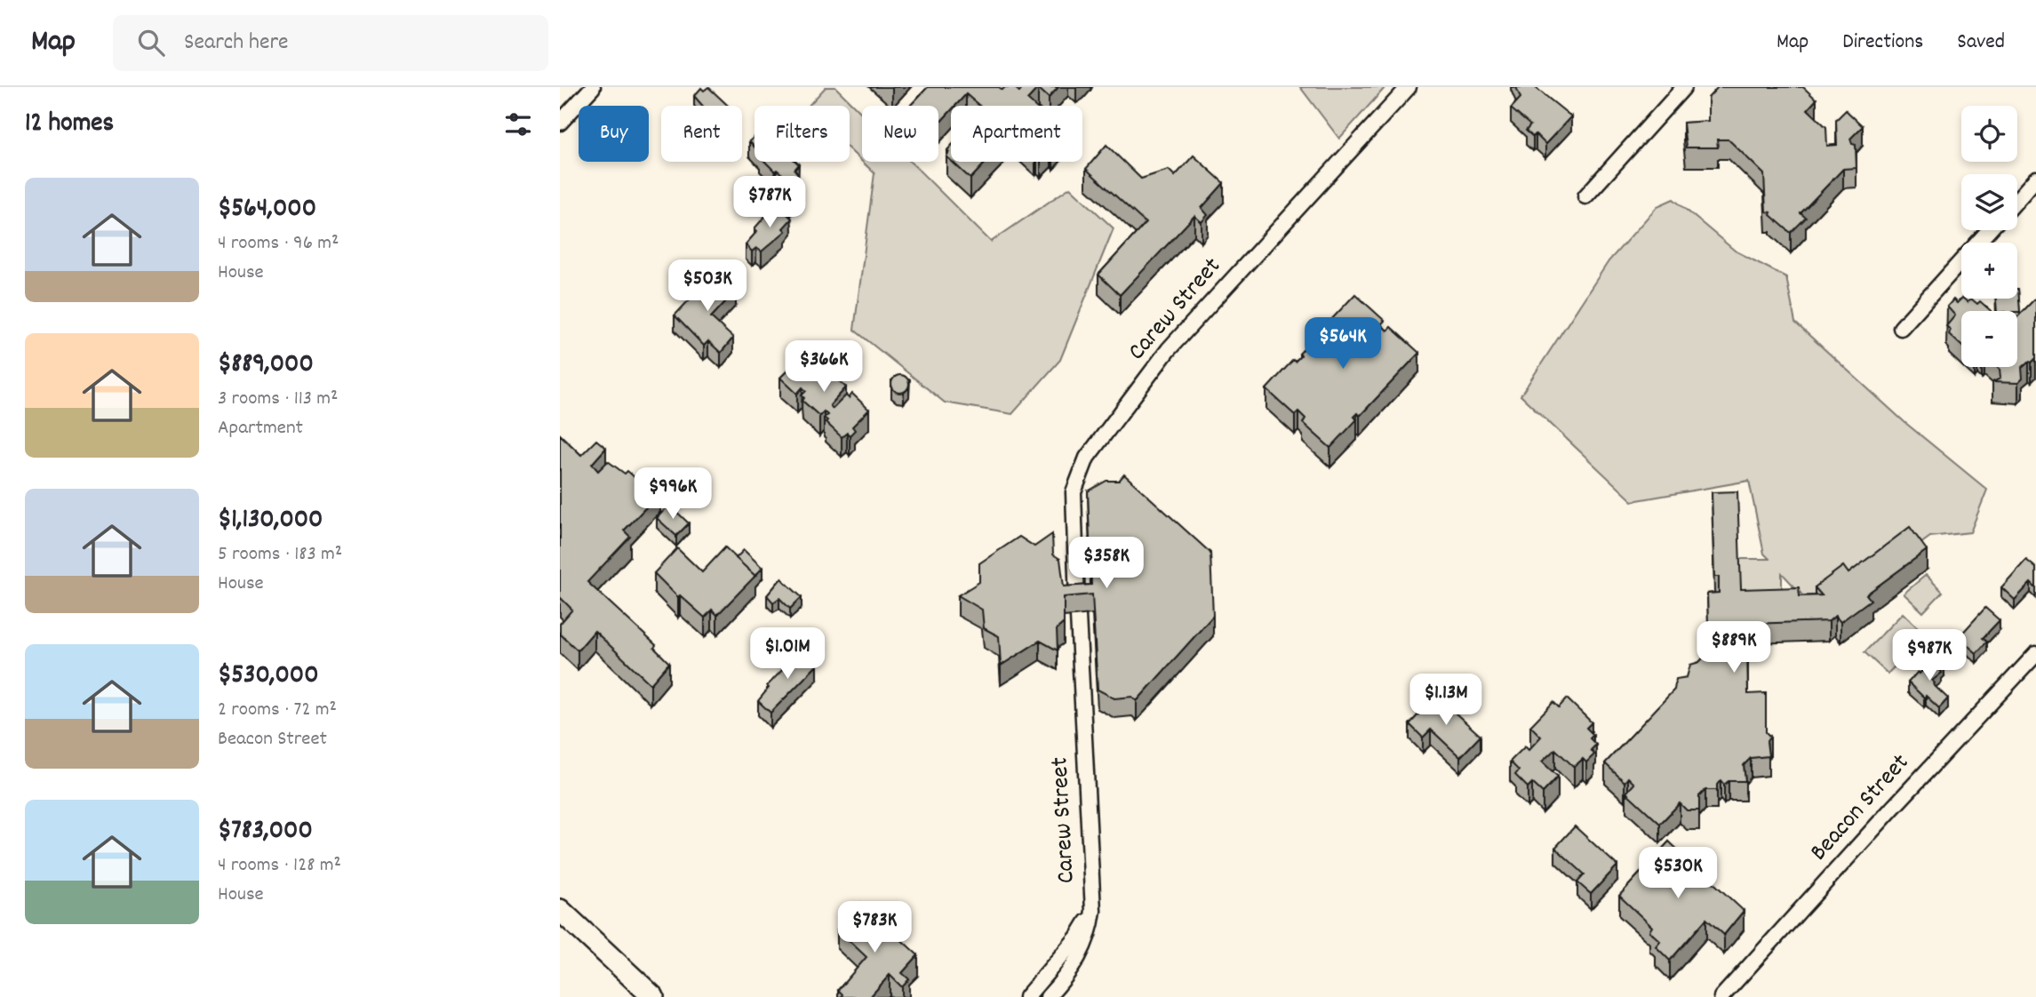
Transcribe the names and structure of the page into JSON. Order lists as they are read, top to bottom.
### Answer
{
  "streets": {
    "street": ["Carew Street", "Beacon Street"]
  },
  "page": {
    "header": "Map",
    "search": "Search here",
    "nav": ["Map", "Directions", "Saved"],
    "heading": "12 homes",
    "map_buttons": ["+", "−"],
    "chip": [
      "Buy",
      "Rent",
      "Filters",
      "New",
      "Apartment"
    ],
    "list": [
      {
        "name": "$564,000",
        "note": "4 rooms · 96 m² · House"
      },
      {
        "name": "$889,000",
        "note": "3 rooms · 113 m² · Apartment"
      },
      {
        "name": "$1,130,000",
        "note": "5 rooms · 183 m² · House"
      },
      {
        "name": "$530,000",
        "note": "2 rooms · 72 m² · Beacon Street"
      },
      {
        "name": "$783,000",
        "note": "4 rooms · 128 m² · House"
      }
    ],
    "price": [
      "$787K",
      "$503K",
      "$564K",
      "$366K",
      "$996K",
      "$358K",
      "$889K",
      "$1.01M",
      "$987K",
      "$1.13M",
      "$530K",
      "$783K"
    ]
  }
}
